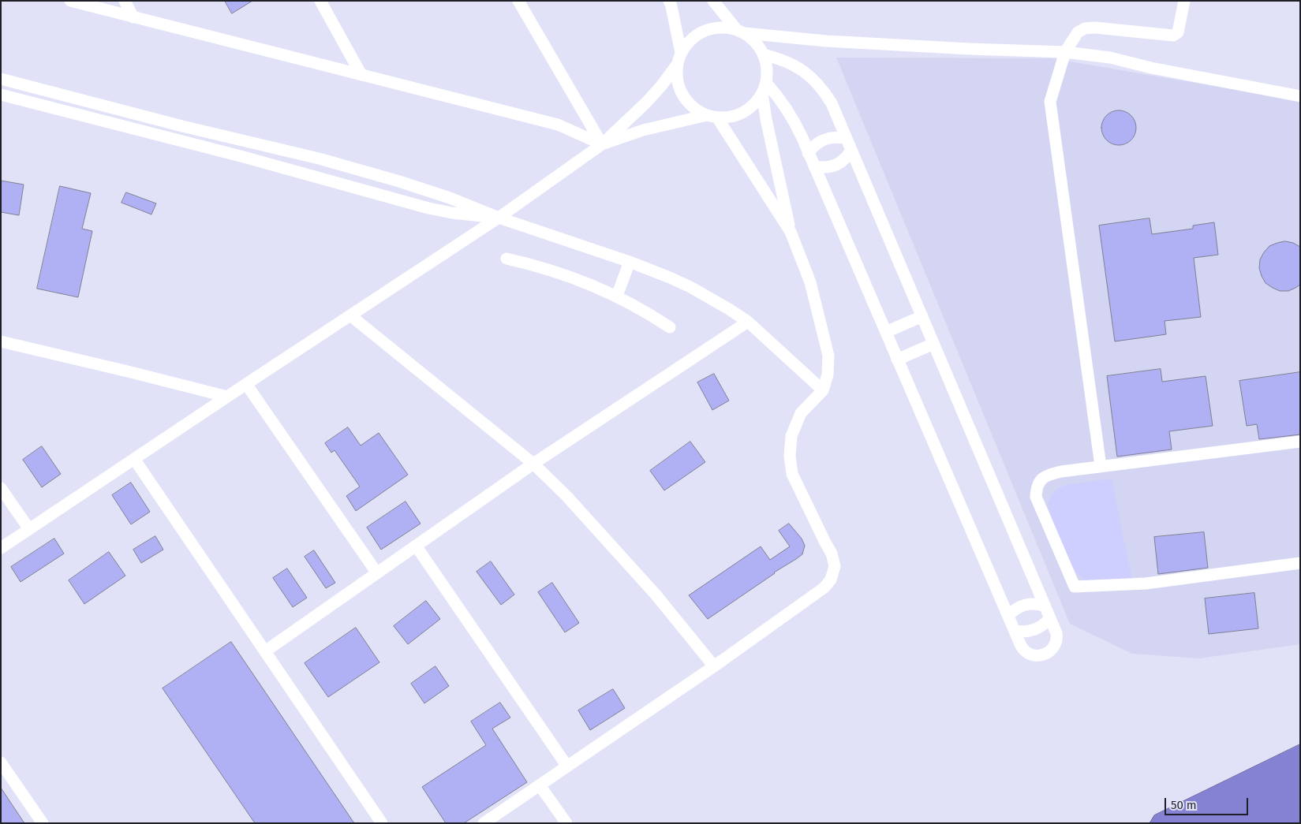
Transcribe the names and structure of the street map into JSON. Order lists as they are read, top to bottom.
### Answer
{
  "scale_bar": "50 m"
}
